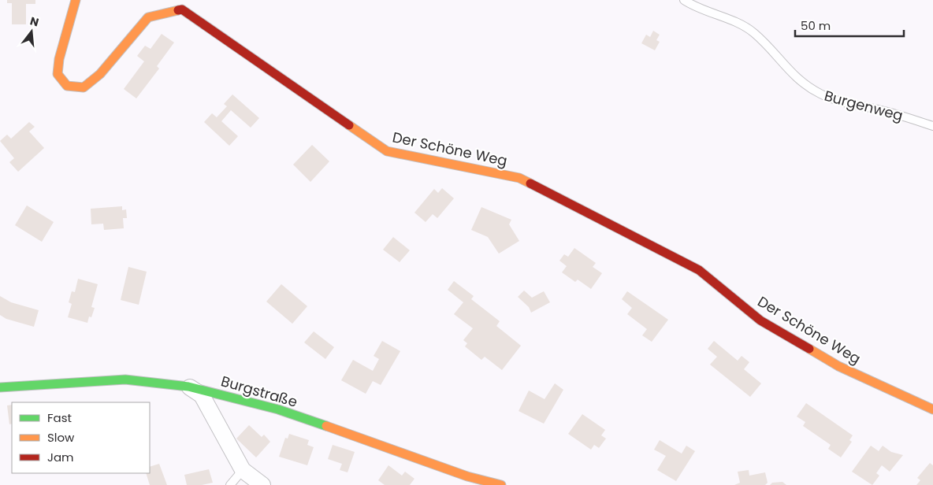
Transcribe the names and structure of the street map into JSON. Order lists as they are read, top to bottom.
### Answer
{
  "streets": {
    "street": ["Der Schöne Weg", "Burgstraße"],
    "lane": ["Burgenweg"]
  },
  "legend": ["Fast", "Slow", "Jam"],
  "scale_bar": "50 m",
  "north": "top"
}
